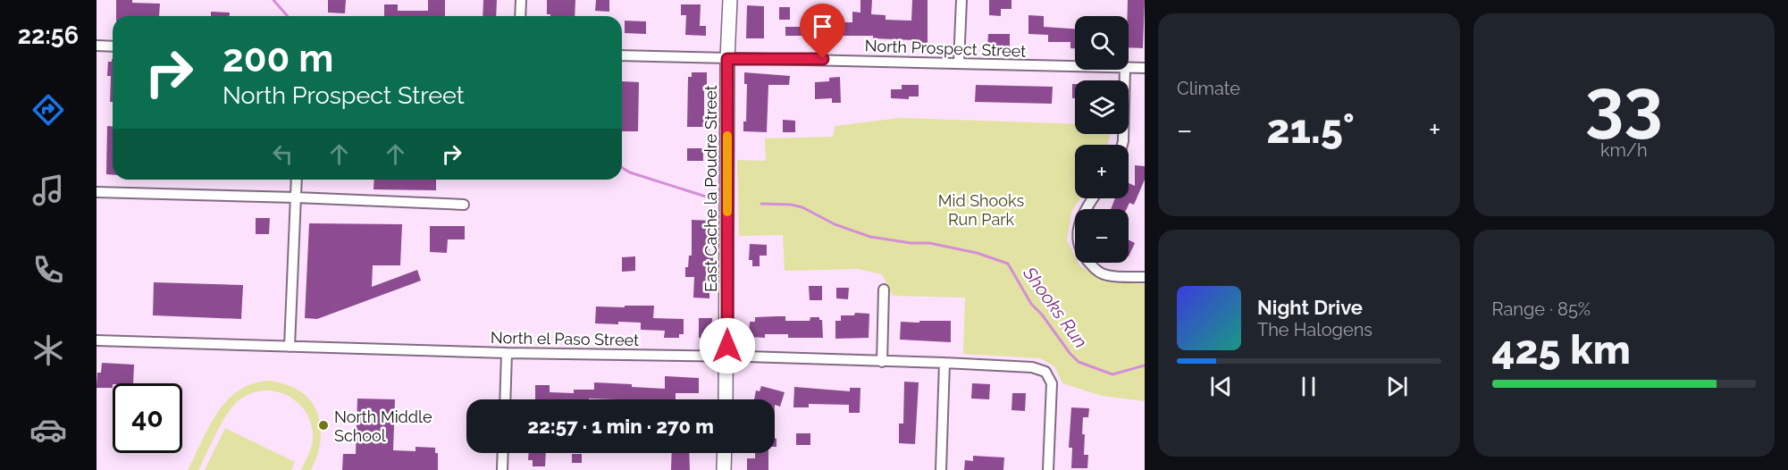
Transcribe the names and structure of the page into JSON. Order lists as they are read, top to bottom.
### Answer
{
  "streets": {
    "street": ["North Prospect Street", "East Cache la Poudre Street", "North el Paso Street"]
  },
  "crossings": [
    ["North Prospect Street", "East Cache la Poudre Street"],
    ["East Cache la Poudre Street", "North el Paso Street"]
  ],
  "water": ["Shooks Run"],
  "parks": ["Mid Shooks Run Park"],
  "places": ["North Middle School"],
  "page": {
    "tabs": "22:56",
    "tile": [
      "Climate",
      ["33", "km/h"],
      ["Range · 85%", "425 km"]
    ],
    "map_buttons": ["+", "−"],
    "turn": ["200 m", "North Prospect Street"],
    "heat": ["−", "21.5°", "+"],
    "song": ["Night Drive", "The Halogens"],
    "limit": "40",
    "trip": "22:57 · 1 min · 270 m"
  }
}
